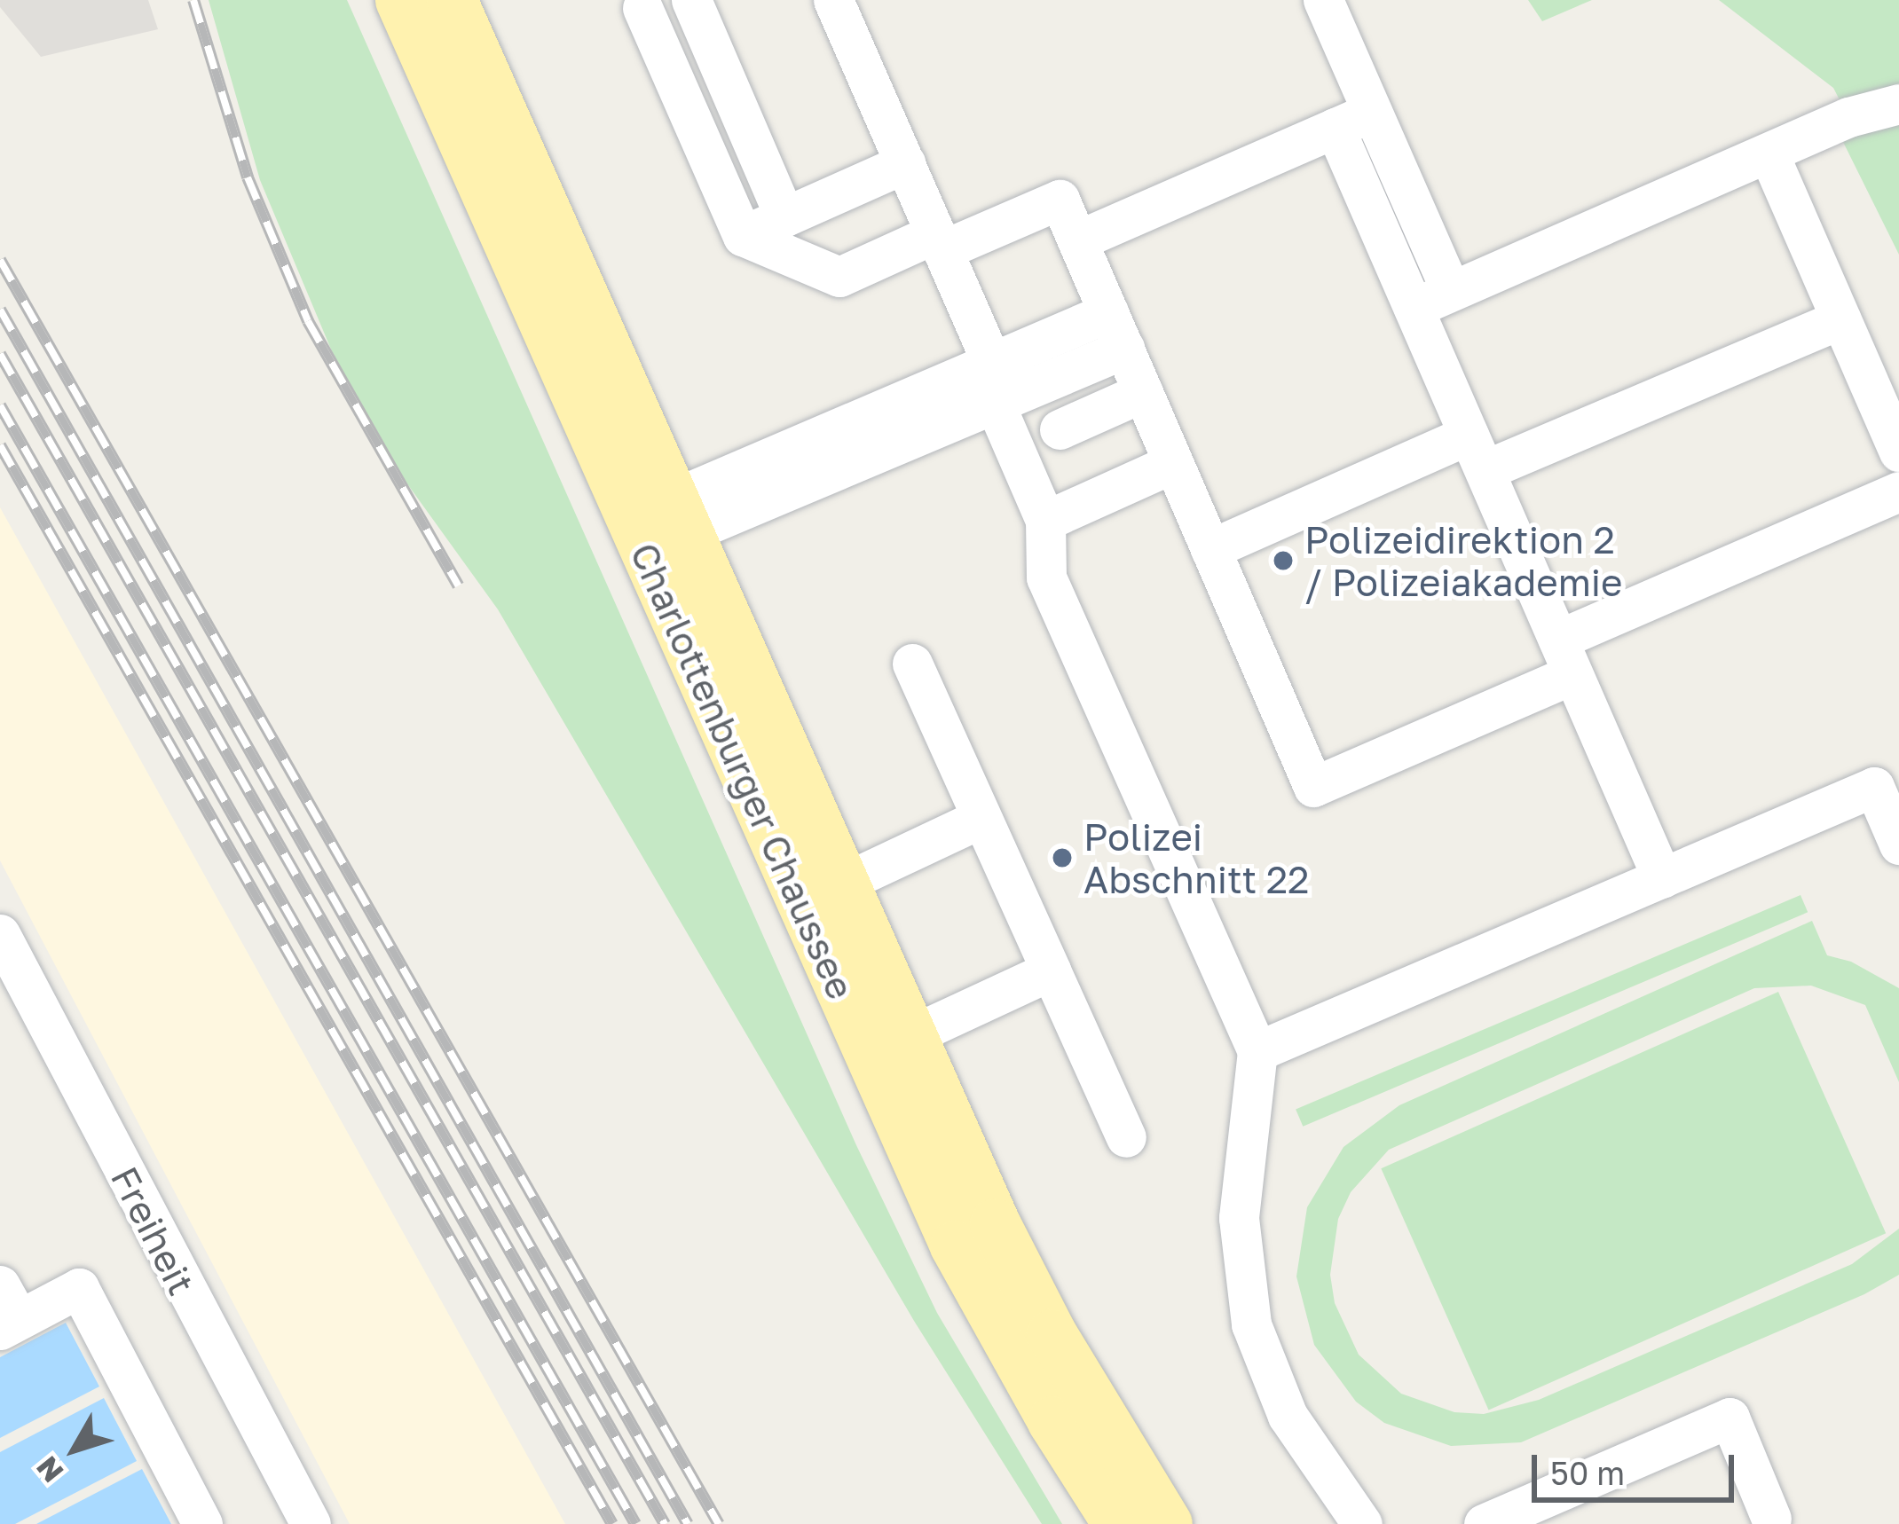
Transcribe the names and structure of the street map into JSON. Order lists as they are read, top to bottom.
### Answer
{
  "streets": {
    "main road": ["Charlottenburger Chaussee"],
    "street": ["Freiheit"]
  },
  "places": ["Polizeidirektion 2 / Polizeiakademie", "Polizei Abschnitt 22"],
  "scale_bar": "50 m",
  "north": "bottom left"
}
